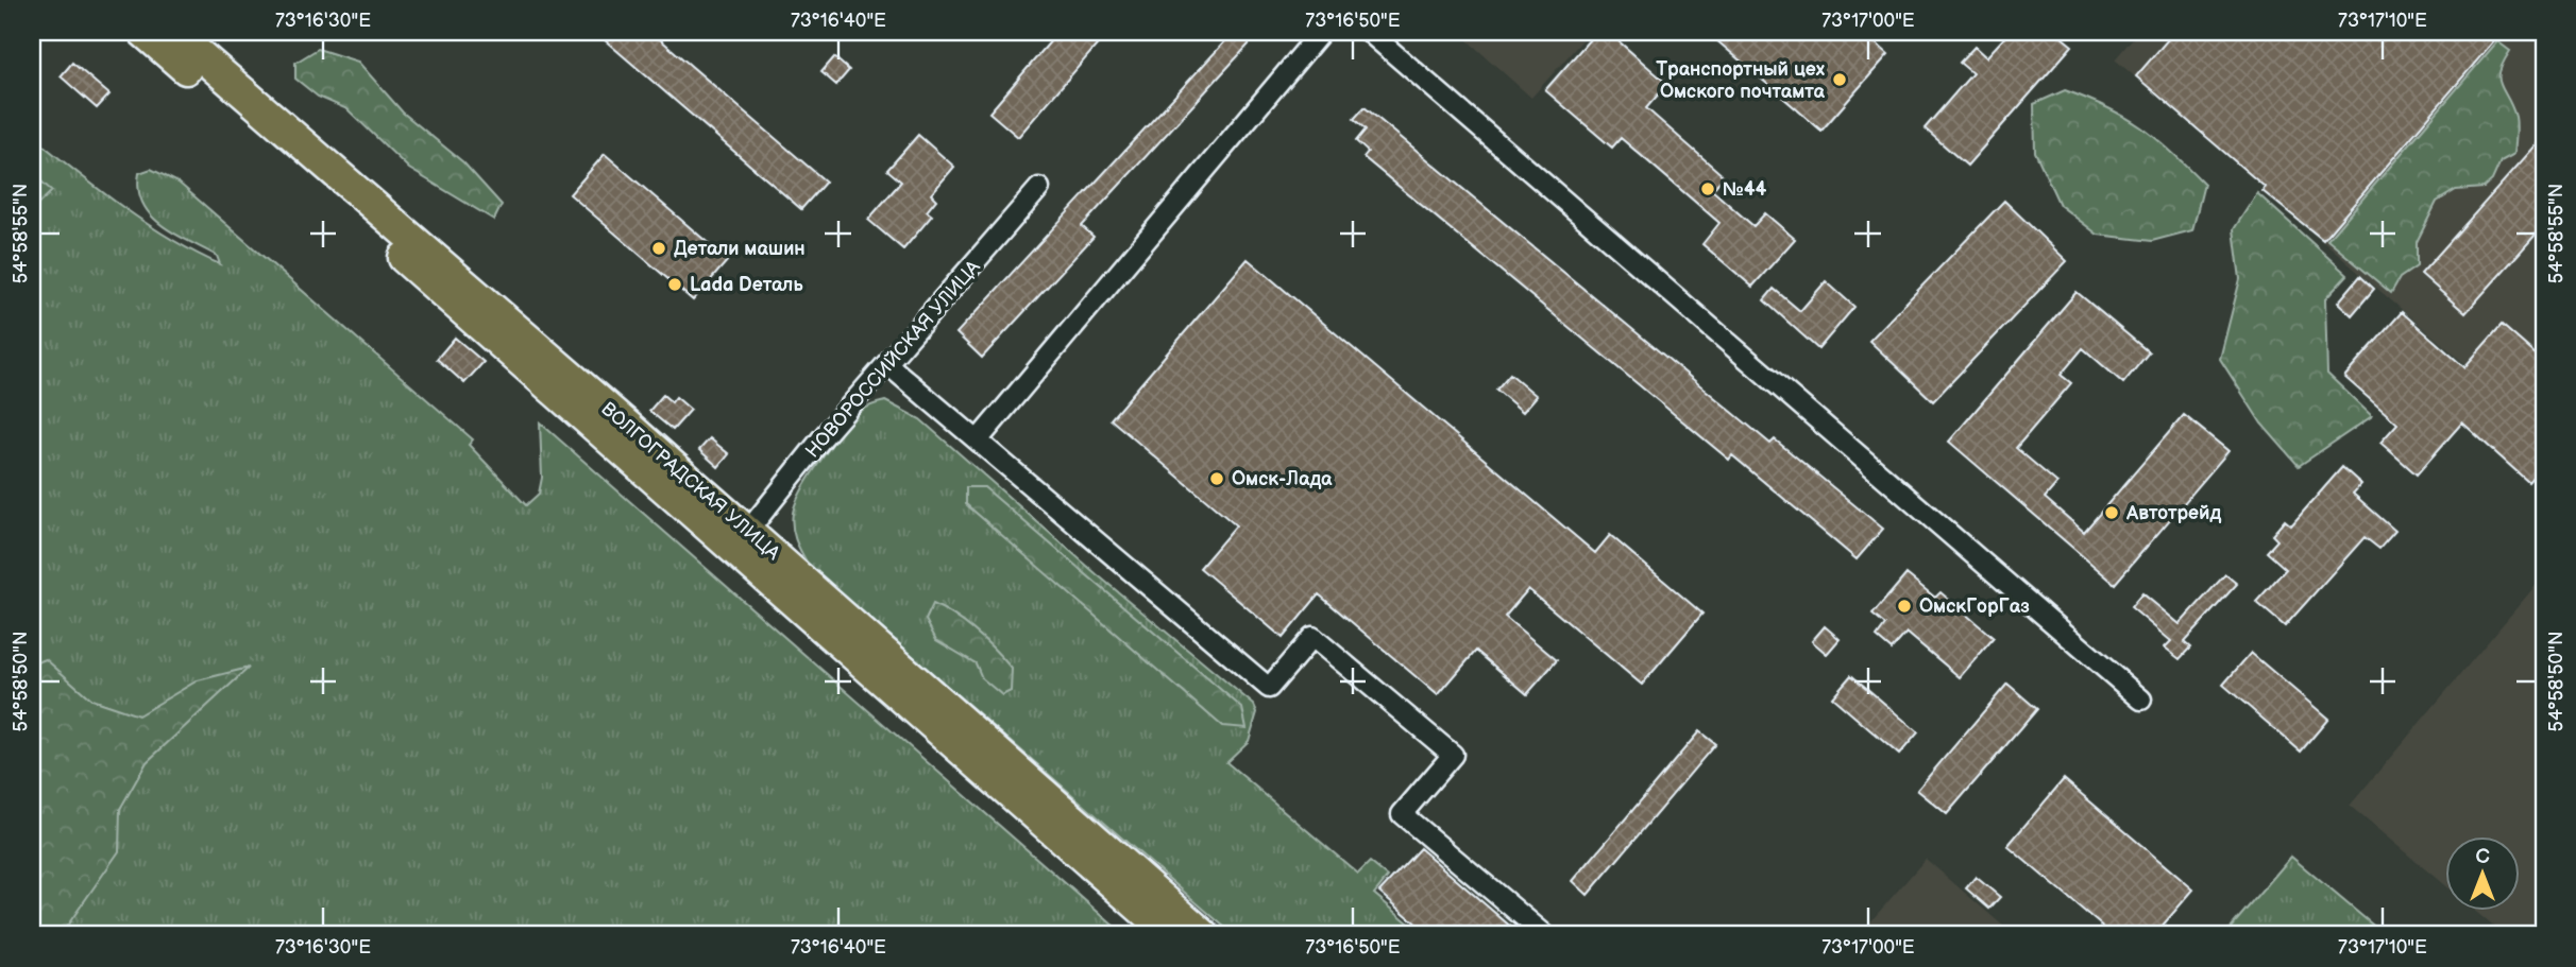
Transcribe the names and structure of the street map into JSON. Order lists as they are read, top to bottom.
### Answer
{
  "streets": {
    "main road": ["ВОЛГОГРАДСКАЯ УЛИЦА"],
    "street": ["НОВОРОССИЙСКАЯ УЛИЦА"]
  },
  "crossings": [
    ["НОВОРОССИЙСКАЯ УЛИЦА", "ВОЛГОГРАДСКАЯ УЛИЦА"]
  ],
  "places": [
    "Транспортный цех Омского почтамта",
    "№44",
    "Детали машин",
    "Lada Dеталь",
    "Омск-Лада",
    "Автотрейд",
    "ОмскГорГаз"
  ],
  "north": "top",
  "coordinates": [
    "73°16'30\"E",
    "73°16'40\"E",
    "73°16'50\"E",
    "73°17'00\"E",
    "73°17'10\"E",
    "54°58'55\"N",
    "54°58'50\"N"
  ]
}
